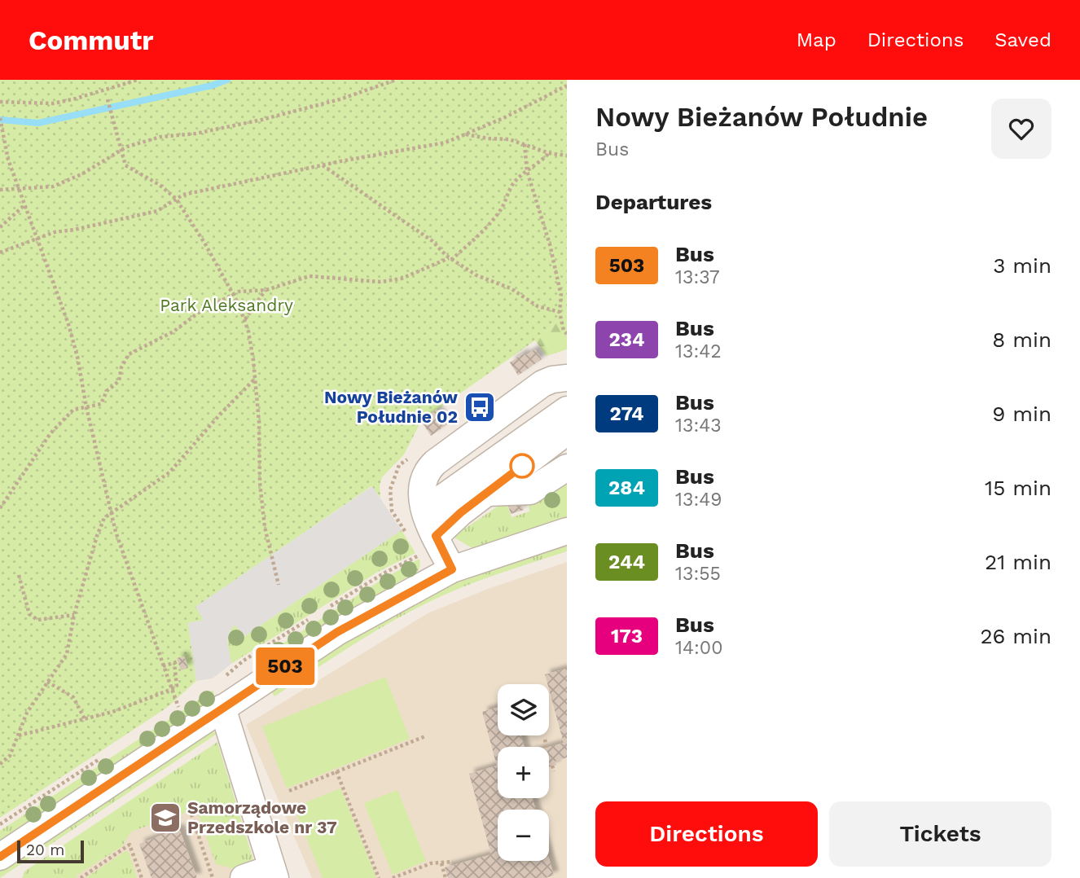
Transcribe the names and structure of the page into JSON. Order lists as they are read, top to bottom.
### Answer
{
  "parks": ["Park Aleksandry"],
  "places": {
    "bus stop": ["Nowy Bieżanów Południe 02"],
    "school or university": ["Samorządowe Przedszkole nr 37"]
  },
  "lines": ["bus line 503"],
  "scale_bar": "20 m",
  "page": {
    "header": "Commutr",
    "nav": ["Map", "Directions", "Saved"],
    "on_map": "503",
    "heading": [
      ["Nowy Bieżanów Południe", "Bus"],
      "Departures"
    ],
    "list": [
      {
        "mark": "503",
        "name": "Bus",
        "note": "13:37",
        "value": "3 min"
      },
      {
        "mark": "234",
        "name": "Bus",
        "note": "13:42",
        "value": "8 min"
      },
      {
        "mark": "274",
        "name": "Bus",
        "note": "13:43",
        "value": "9 min"
      },
      {
        "mark": "284",
        "name": "Bus",
        "note": "13:49",
        "value": "15 min"
      },
      {
        "mark": "244",
        "name": "Bus",
        "note": "13:55",
        "value": "21 min"
      },
      {
        "mark": "173",
        "name": "Bus",
        "note": "14:00",
        "value": "26 min"
      }
    ],
    "map_buttons": ["+", "−"],
    "buttons": ["Directions", "Tickets"],
    "scale": "20 m"
  }
}
